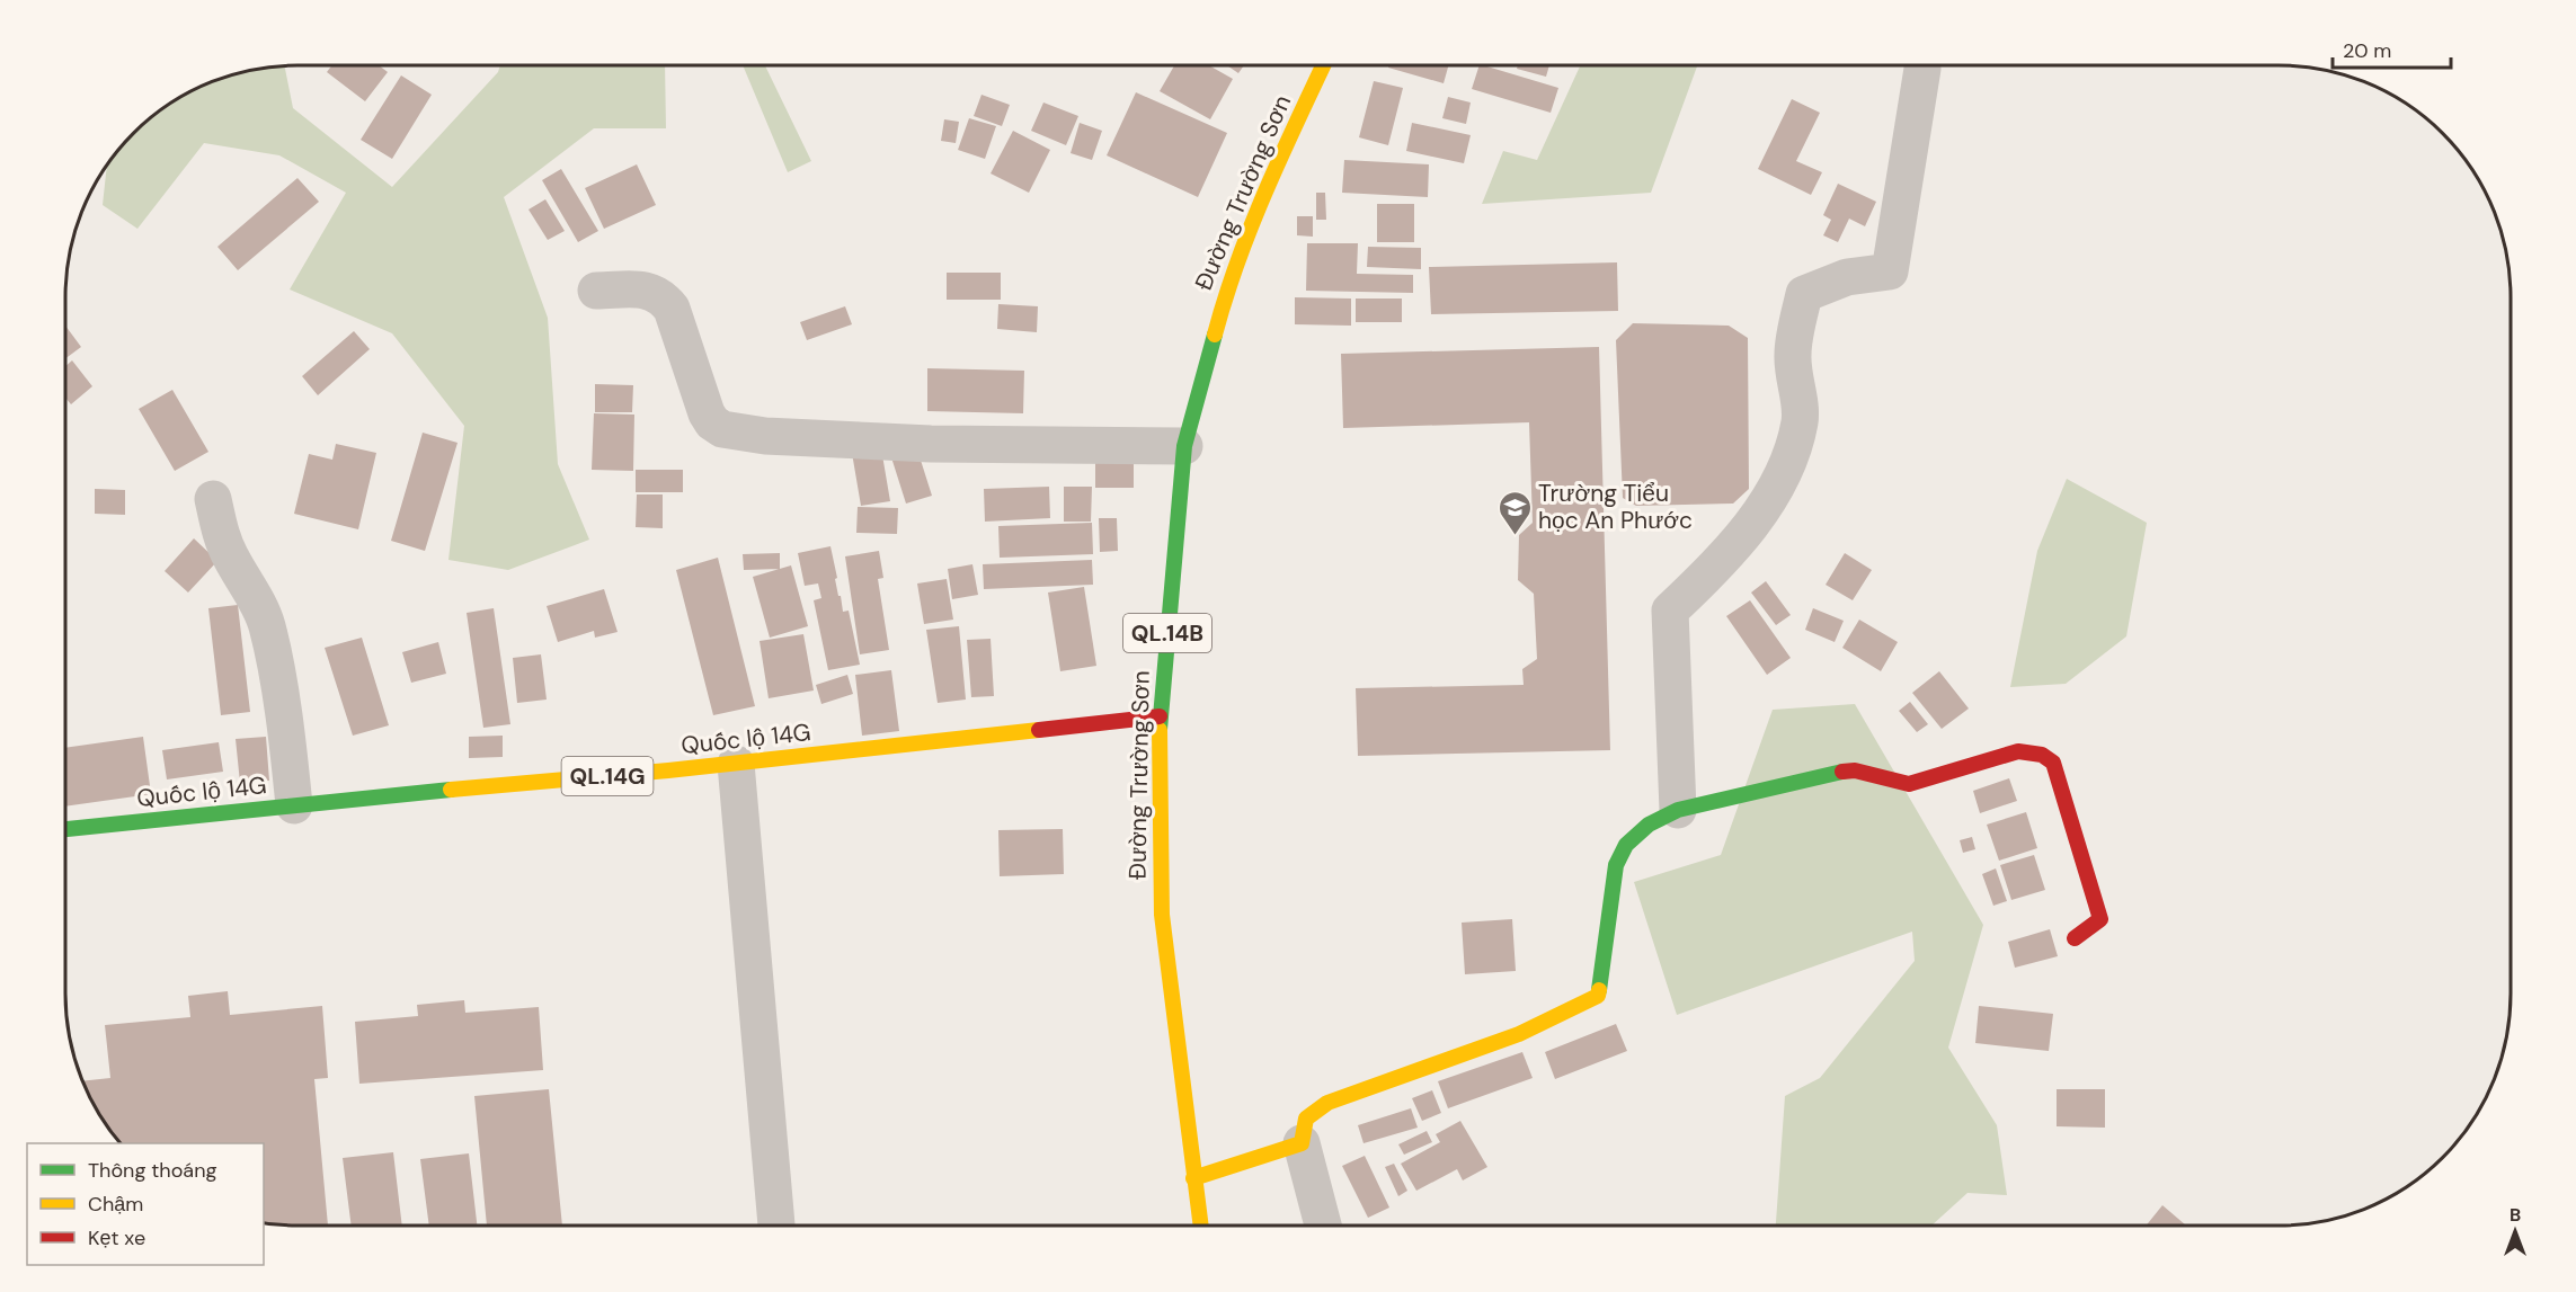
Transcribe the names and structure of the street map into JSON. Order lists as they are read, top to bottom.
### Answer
{
  "streets": {
    "main road": [
      "Đường Trường Sơn",
      "QL.14B",
      "Quốc lộ 14G",
      "QL.14G"
    ]
  },
  "crossings": [
    ["Đường Trường Sơn", "Quốc lộ 14G"]
  ],
  "places": {
    "school or university": ["Trường Tiểu học An Phước"]
  },
  "legend": ["Thông thoáng", "Chậm", "Kẹt xe"],
  "scale_bar": "20 m",
  "north": "top"
}
